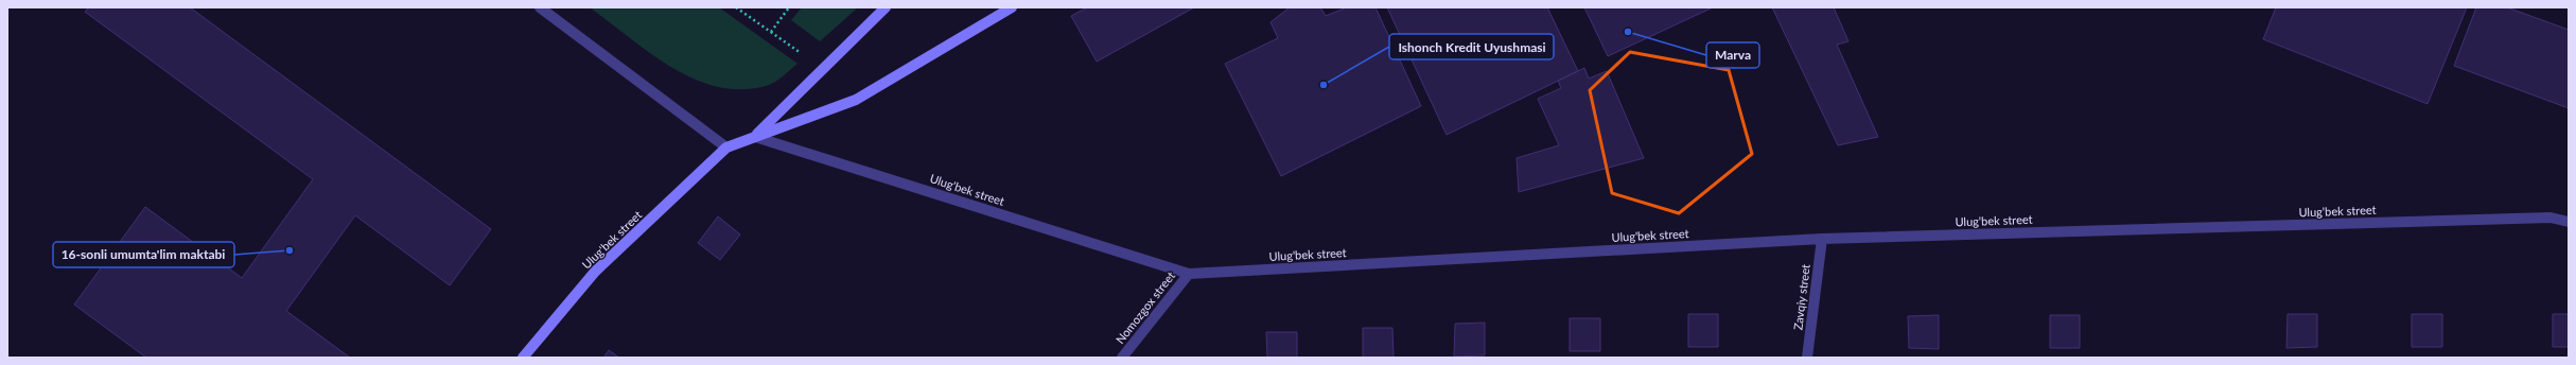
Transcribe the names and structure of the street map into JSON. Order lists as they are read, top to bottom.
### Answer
{
  "streets": {
    "main road": ["Ulug'bek street"],
    "street": ["Zavqiy street", "Nomozgoх street"]
  },
  "crossings": [
    ["Ulug'bek street", "Zavqiy street"],
    ["Ulug'bek street", "Nomozgoх street"]
  ],
  "places": ["Marva", "Ishonch Kredit Uyushmasi", "16-sonli umumta'lim maktabi"]
}
